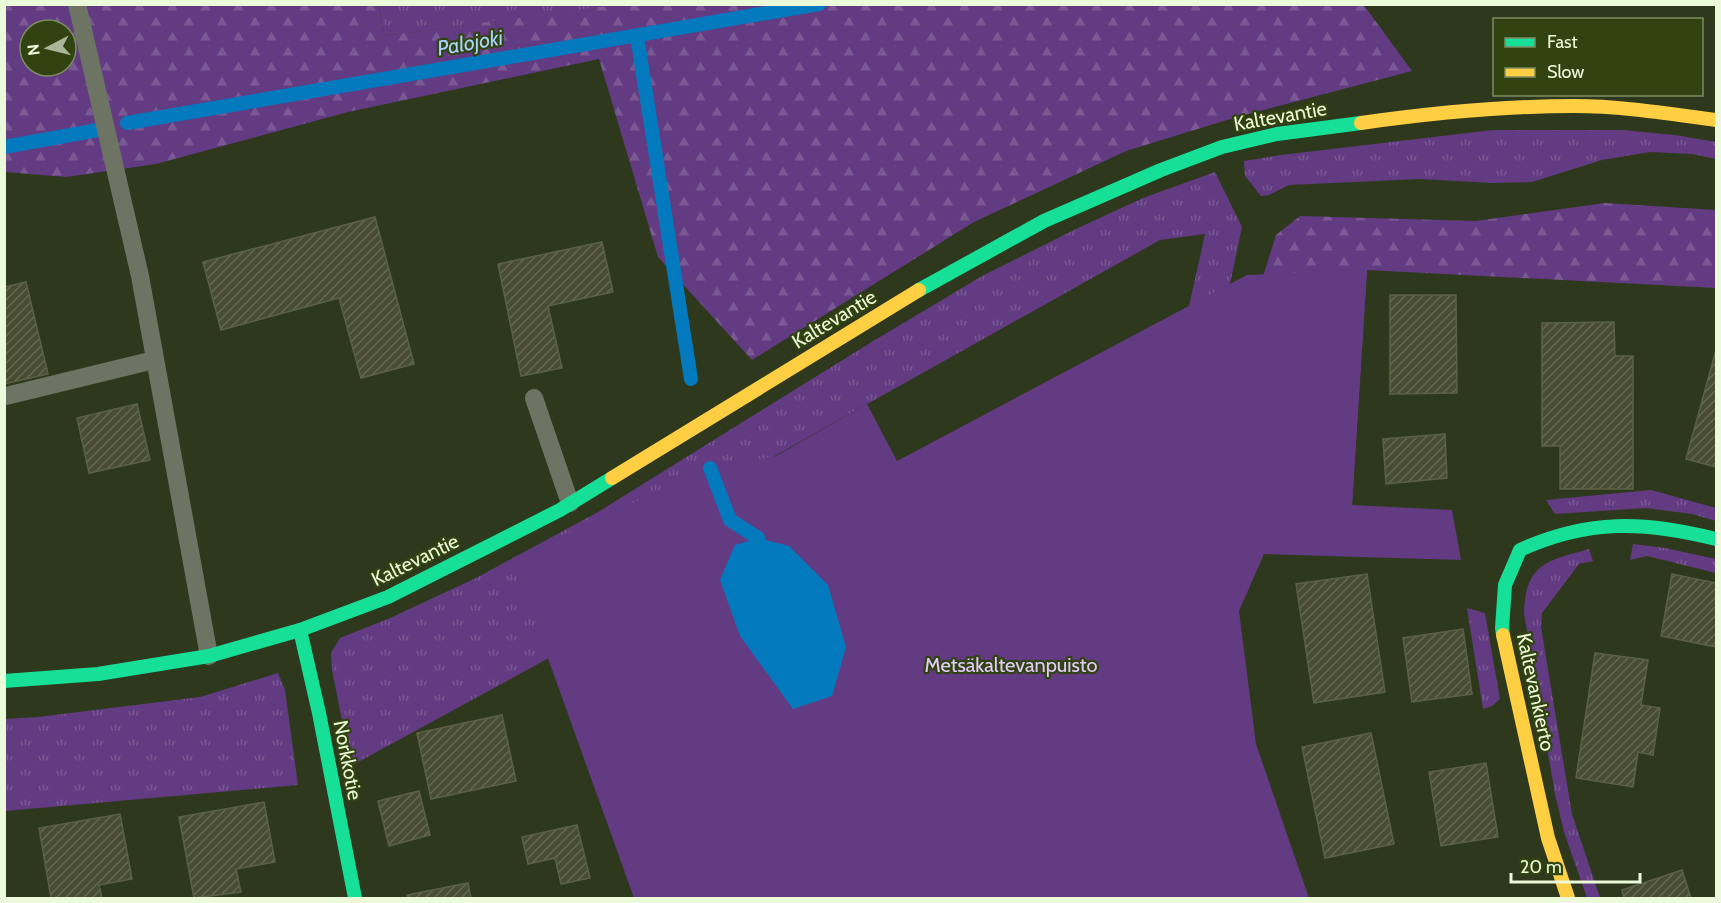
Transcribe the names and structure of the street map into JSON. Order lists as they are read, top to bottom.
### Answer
{
  "streets": {
    "street": ["Kaltevantie", "Kaltevankierto", "Norkkotie"]
  },
  "crossings": [
    ["Kaltevantie", "Norkkotie"]
  ],
  "water": ["Palojoki"],
  "parks": ["Metsäkaltevanpuisto"],
  "legend": ["Fast", "Slow"],
  "scale_bar": "20 m",
  "north": "left"
}
